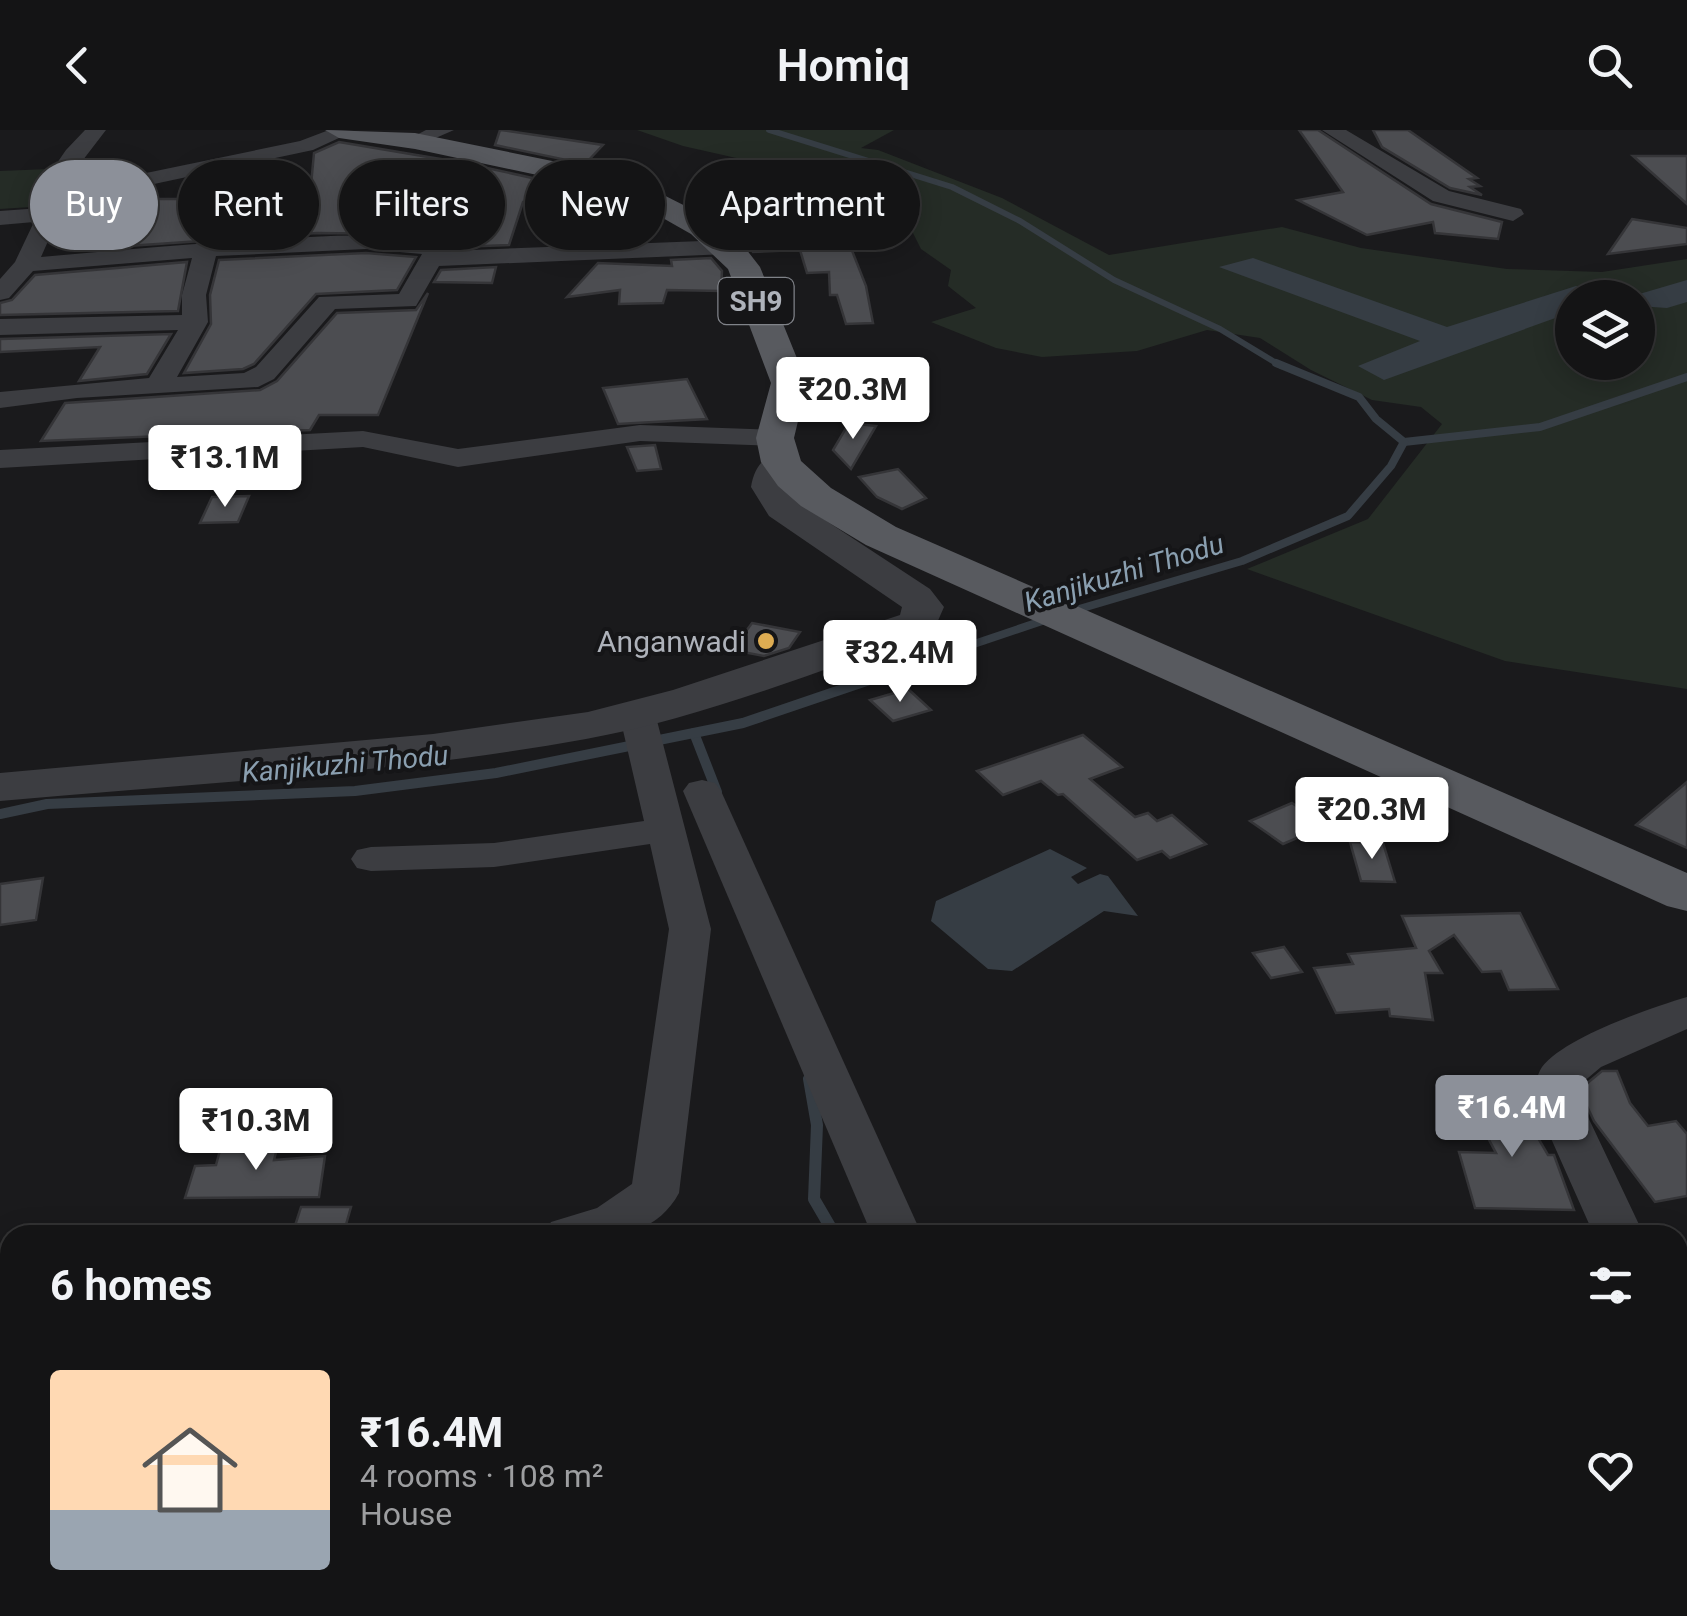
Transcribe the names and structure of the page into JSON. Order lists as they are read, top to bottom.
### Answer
{
  "streets": {
    "main road": ["SH9"]
  },
  "water": ["Kanjikuzhi Thodu"],
  "places": ["Anganwadi"],
  "page": {
    "header": "Homiq",
    "chip": [
      "Buy",
      "Rent",
      "Filters",
      "New",
      "Apartment"
    ],
    "price": [
      "₹20.3M",
      "₹13.1M",
      "₹32.4M",
      "₹20.3M",
      "₹16.4M",
      "₹10.3M"
    ],
    "heading": "6 homes",
    "list": [
      {
        "name": "₹16.4M",
        "note": "4 rooms · 108 m² · House"
      }
    ]
  }
}
